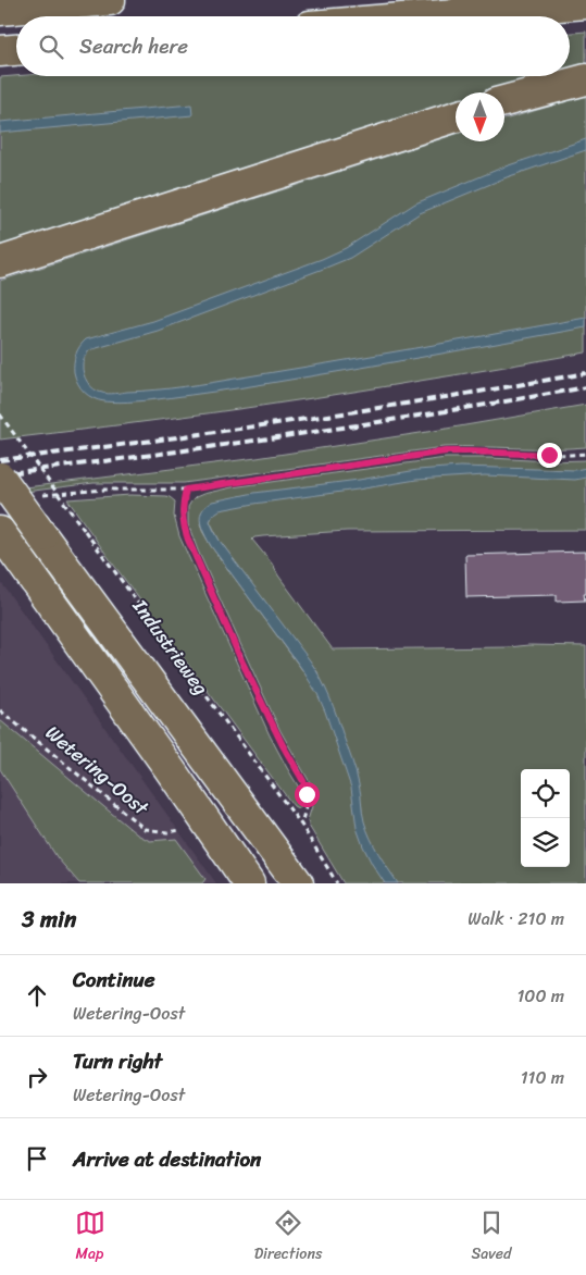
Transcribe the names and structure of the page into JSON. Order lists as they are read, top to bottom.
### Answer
{
  "streets": {
    "main road": ["Industrieweg"],
    "path": ["Wetering-Oost"]
  },
  "north": "bottom",
  "page": {
    "search": "Search here",
    "heading": ["3 min", "Walk · 210 m"],
    "list": [
      ["Continue", "Wetering-Oost", "100 m"],
      ["Turn right", "Wetering-Oost", "110 m"],
      "Arrive at destination"
    ],
    "nav": ["Map", "Directions", "Saved"]
  }
}
